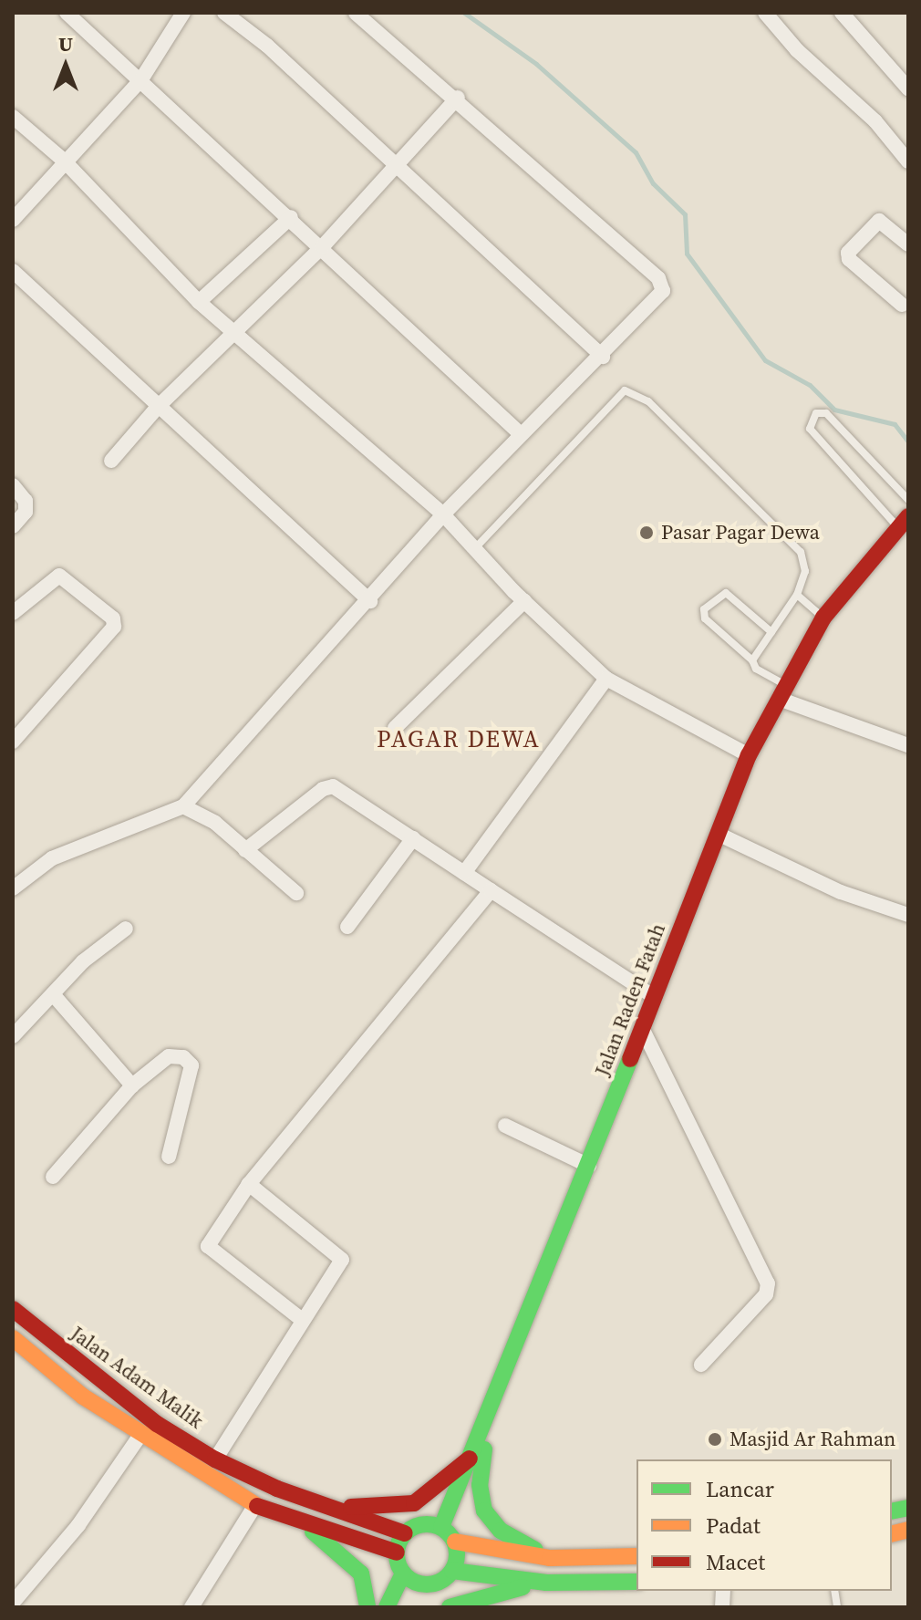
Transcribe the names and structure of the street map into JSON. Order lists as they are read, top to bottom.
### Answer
{
  "streets": {
    "main road": ["Jalan Raden Fatah", "Jalan Adam Malik"]
  },
  "crossings": [
    ["Jalan Raden Fatah", "Jalan Adam Malik"]
  ],
  "districts": ["PAGAR DEWA"],
  "places": ["Pasar Pagar Dewa", "Masjid Ar Rahman"],
  "legend": ["Lancar", "Padat", "Macet"],
  "north": "top"
}
